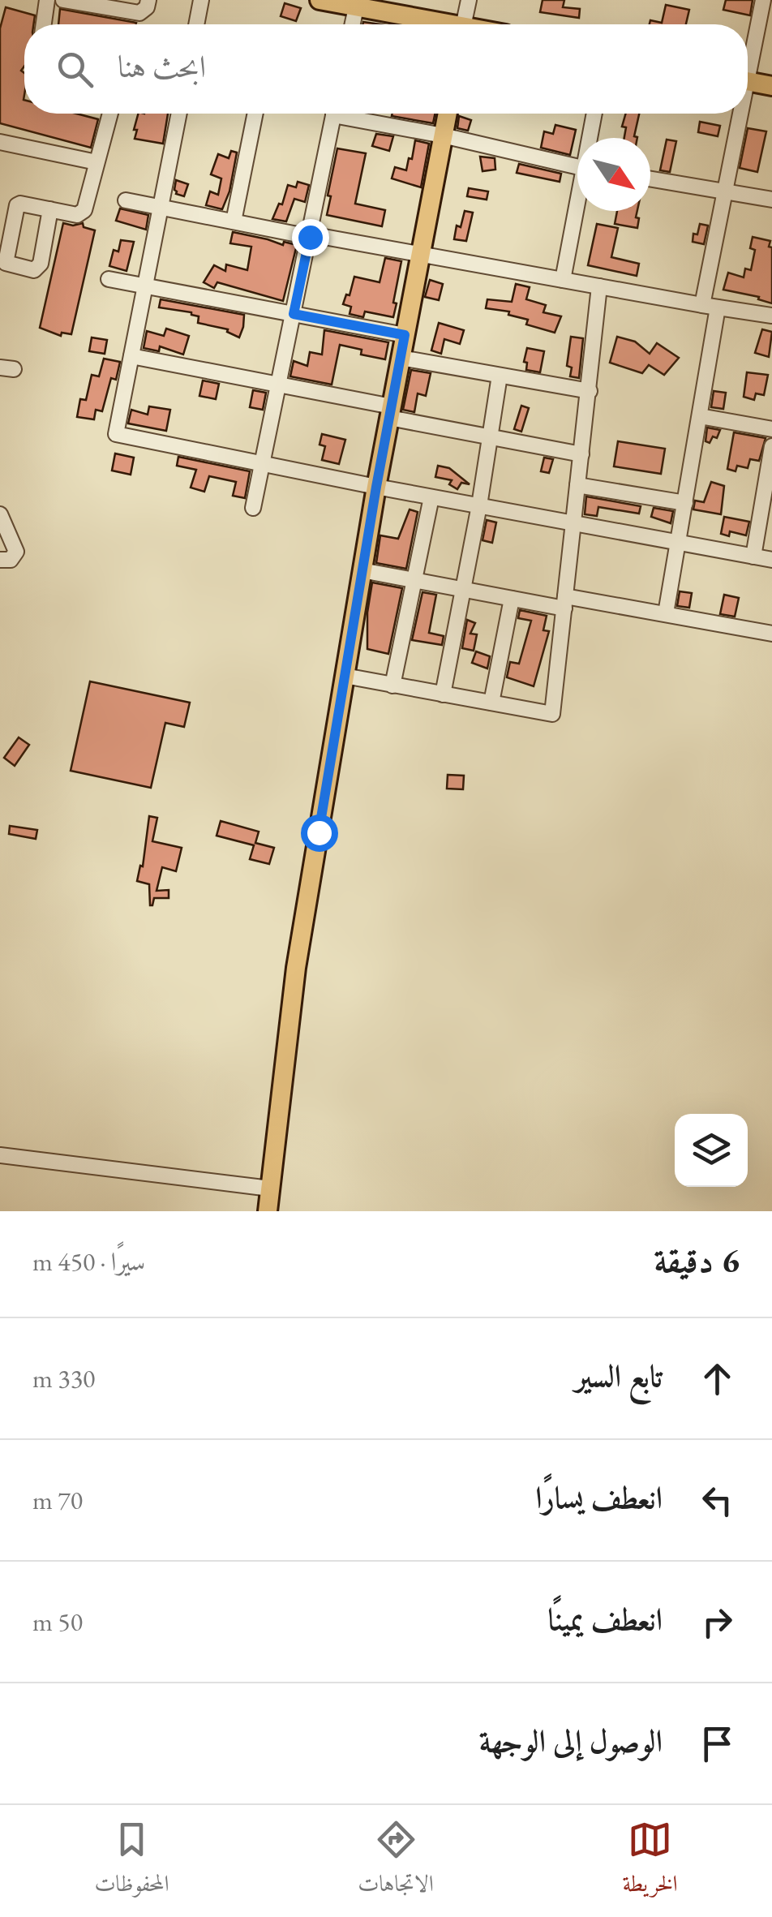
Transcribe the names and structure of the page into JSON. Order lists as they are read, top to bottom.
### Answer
{
  "north": "bottom right",
  "page": {
    "search": "ابحث هنا",
    "heading": ["6 دقيقة", "سيرًا · 450 m"],
    "list": [
      ["تابع السير", "330 m"],
      ["انعطف يسارًا", "70 m"],
      ["انعطف يمينًا", "50 m"],
      "الوصول إلى الوجهة"
    ],
    "nav": ["الخريطة", "الاتجاهات", "المحفوظات"]
  }
}
